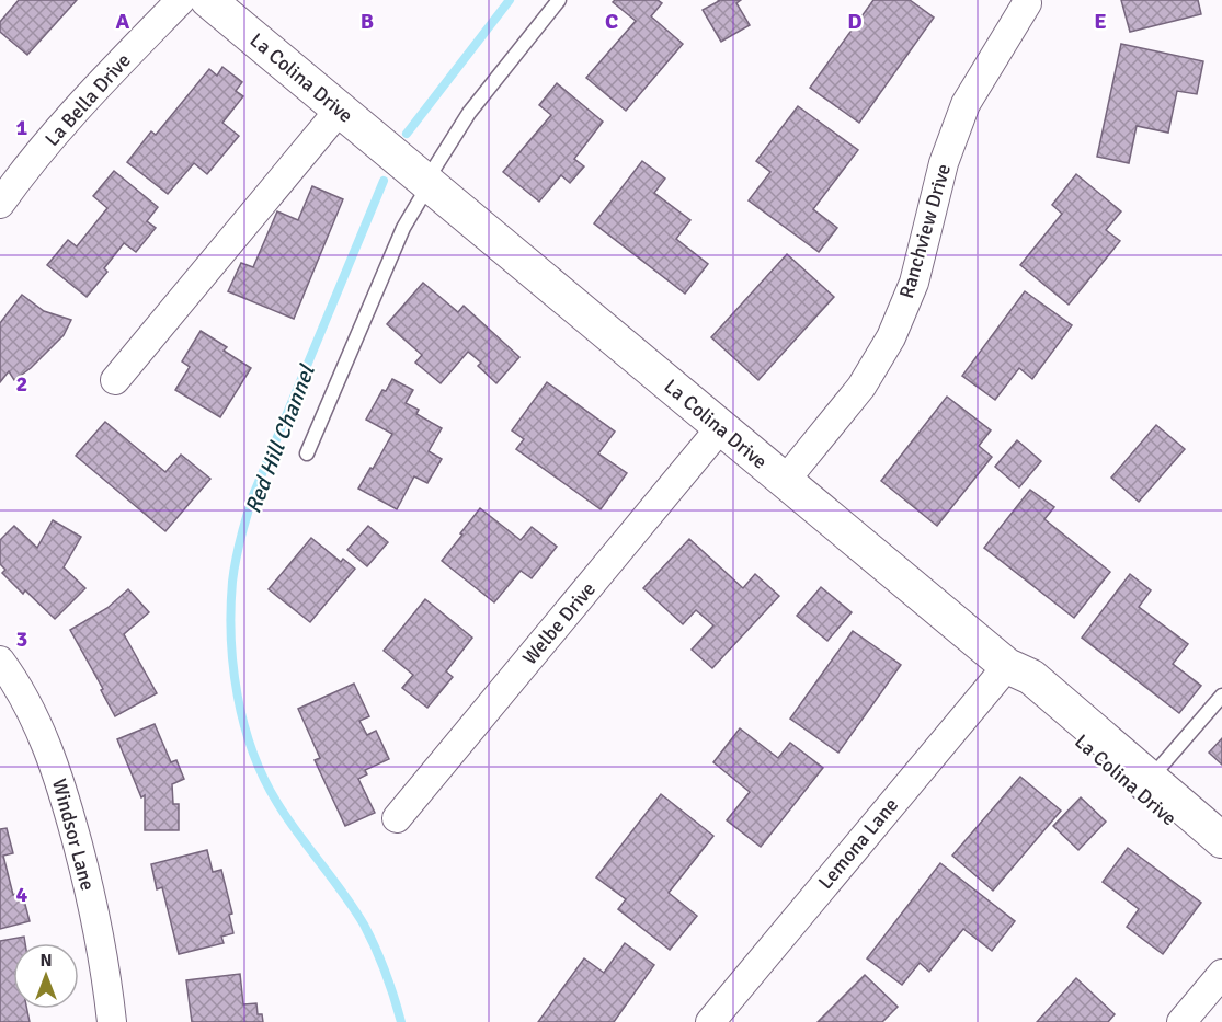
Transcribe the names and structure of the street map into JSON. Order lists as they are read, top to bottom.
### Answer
{
  "streets": {
    "street": [
      "La Colina Drive",
      "La Bella Drive",
      "Ranchview Drive",
      "Welbe Drive",
      "Windsor Lane",
      "Lemona Lane"
    ]
  },
  "crossings": [
    ["La Colina Drive", "Ranchview Drive"],
    ["La Colina Drive", "Welbe Drive"],
    ["La Colina Drive", "Lemona Lane"]
  ],
  "water": ["Red Hill Channel"],
  "north": "top",
  "grid": {
    "columns": [
      "A",
      "B",
      "C",
      "D",
      "E"
    ],
    "rows": [
      "1",
      "2",
      "3",
      "4"
    ]
  }
}
